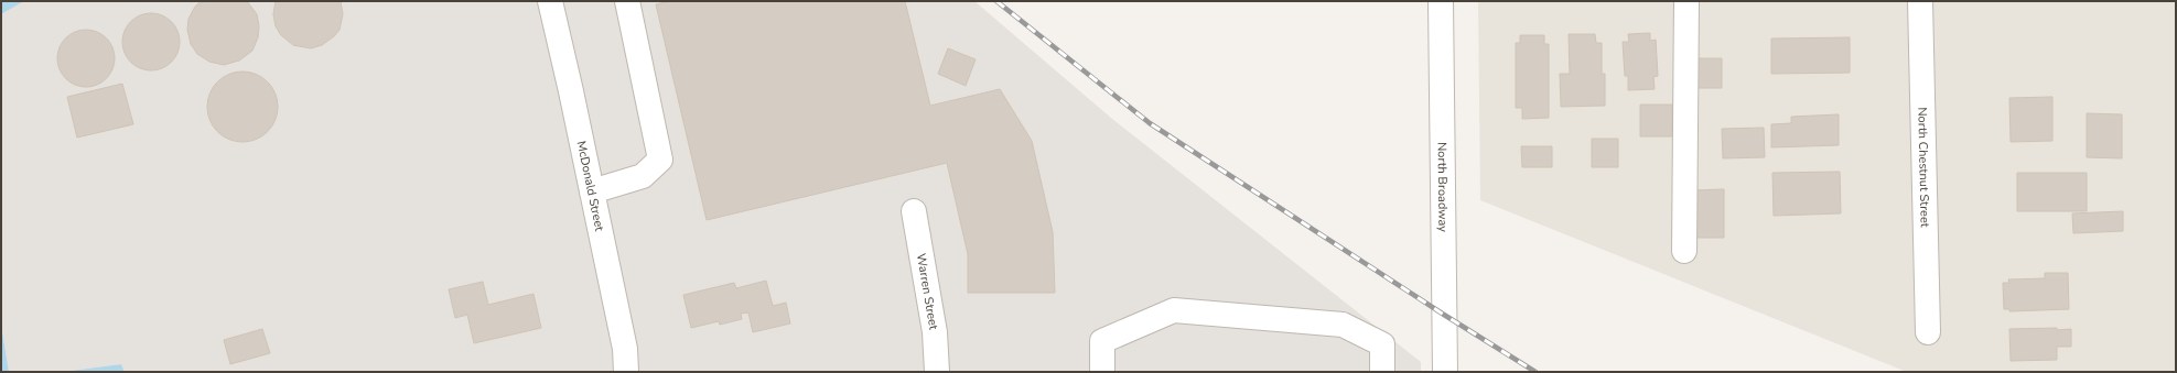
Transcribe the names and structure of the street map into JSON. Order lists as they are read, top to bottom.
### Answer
{
  "streets": {
    "street": [
      "North Chestnut Street",
      "McDonald Street",
      "North Broadway",
      "Warren Street"
    ]
  }
}
